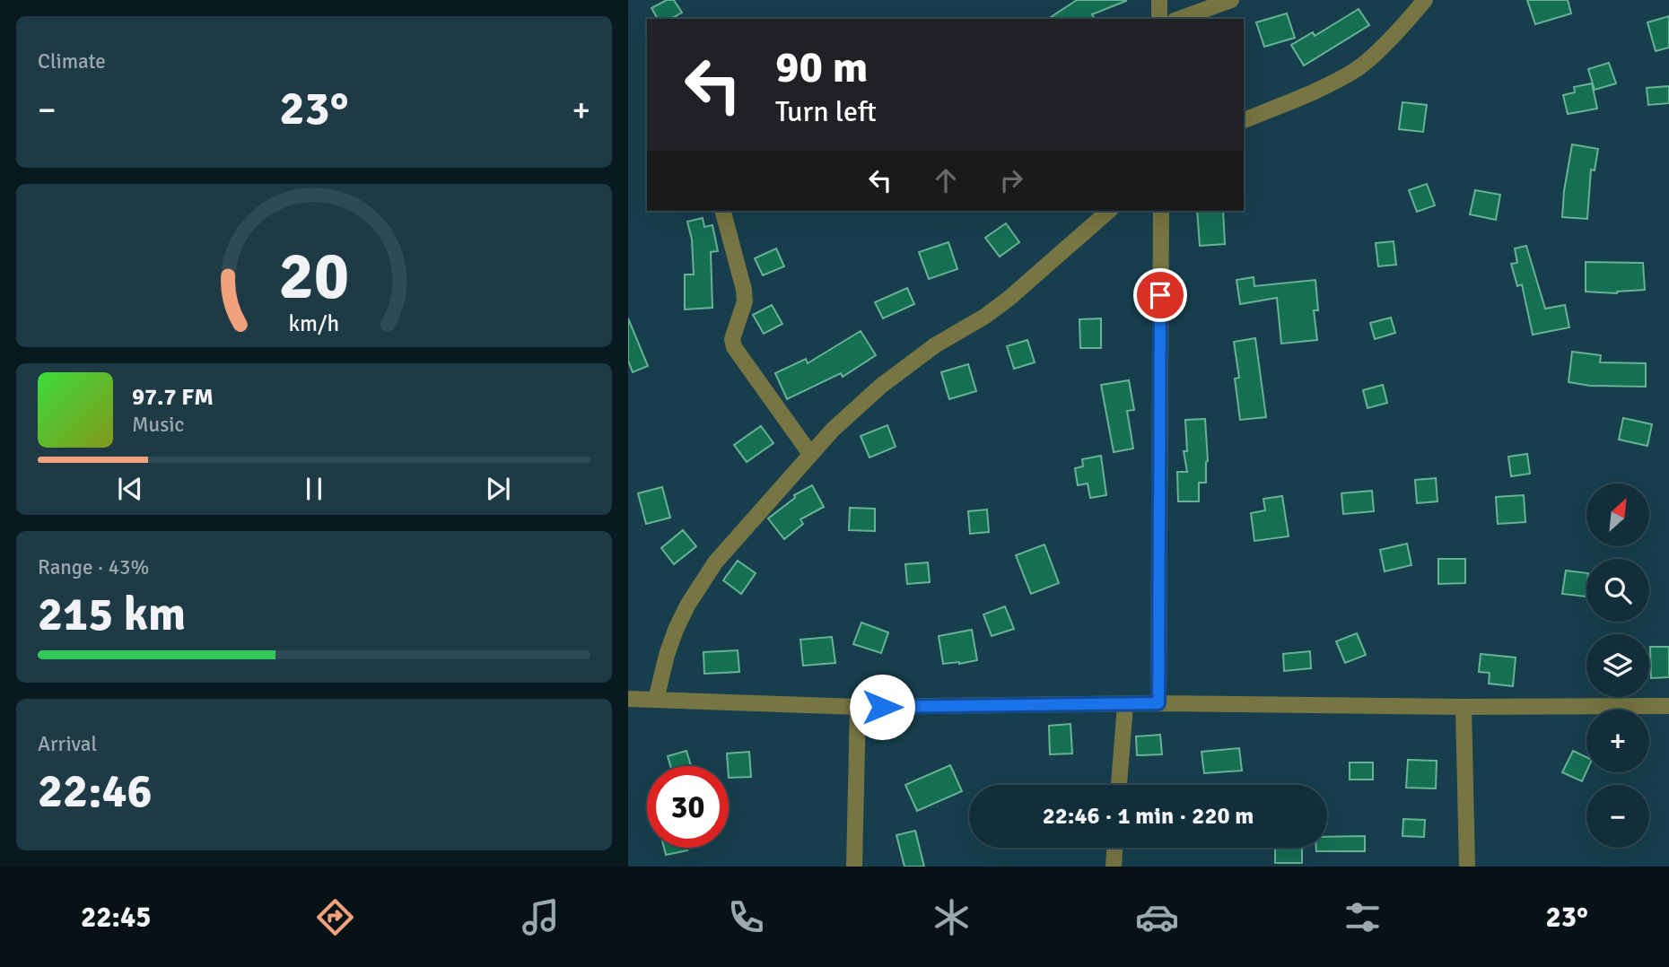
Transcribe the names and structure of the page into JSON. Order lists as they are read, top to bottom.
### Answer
{
  "north": "top right",
  "page": {
    "tile": [
      "Climate",
      ["Range · 43%", "215 km"],
      ["Arrival", "22:46"]
    ],
    "turn": ["90 m", "Turn left"],
    "heat": ["−", "23°", "+"],
    "song": ["97.7 FM", "Music"],
    "map_buttons": ["+", "−"],
    "limit": "30",
    "trip": "22:46 · 1 min · 220 m",
    "tabs": ["22:45", "23°"],
    "gauge": ["20", "km/h"]
  }
}
